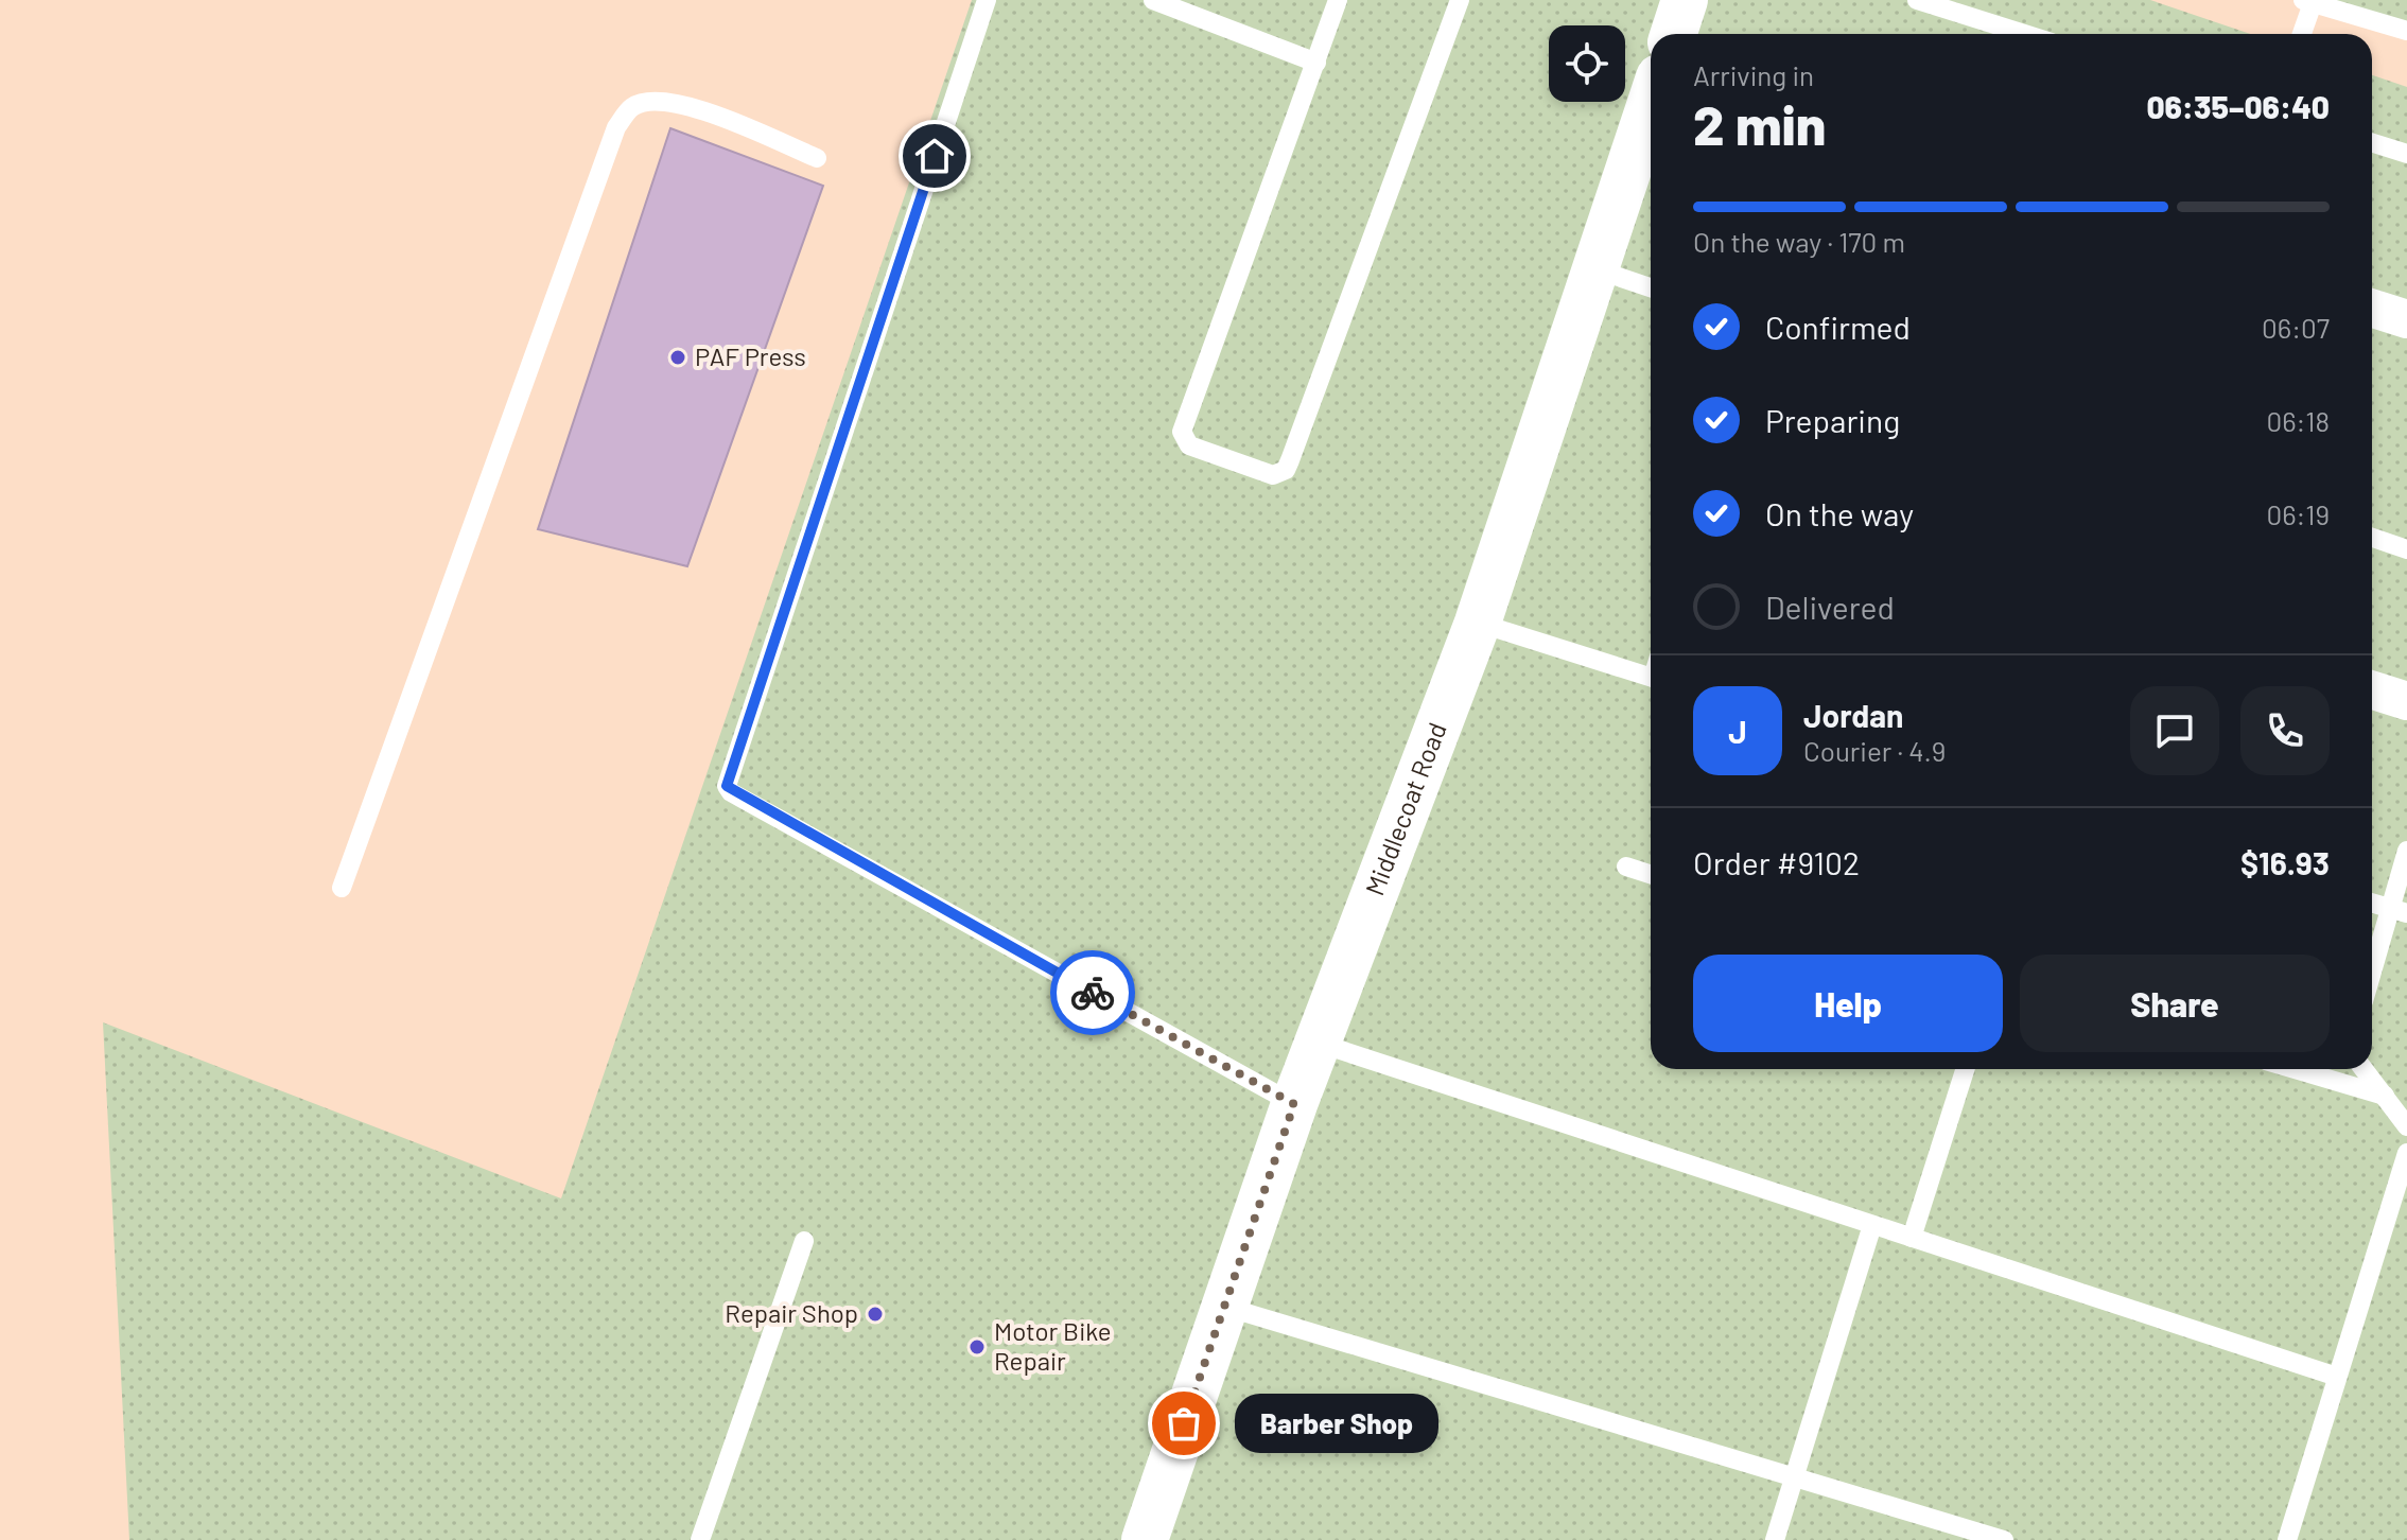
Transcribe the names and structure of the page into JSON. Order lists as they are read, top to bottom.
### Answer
{
  "streets": {
    "street": ["Middlecoat Road"]
  },
  "places": [
    "PAF Press",
    "Repair Shop",
    "Motor Bike Repair",
    "Barber Shop"
  ],
  "page": {
    "heading": ["2 min", "Arriving in", "06:35–06:40"],
    "panel": [
      "Jordan",
      "Courier · 4.9",
      "Order #9102",
      "$16.93"
    ],
    "bar": "On the way · 170 m",
    "list": [
      ["Confirmed", "06:07"],
      ["Preparing", "06:18"],
      ["On the way", "06:19"],
      "Delivered"
    ],
    "round": "J",
    "buttons": ["Help", "Share"],
    "bubble": "Barber Shop"
  }
}
